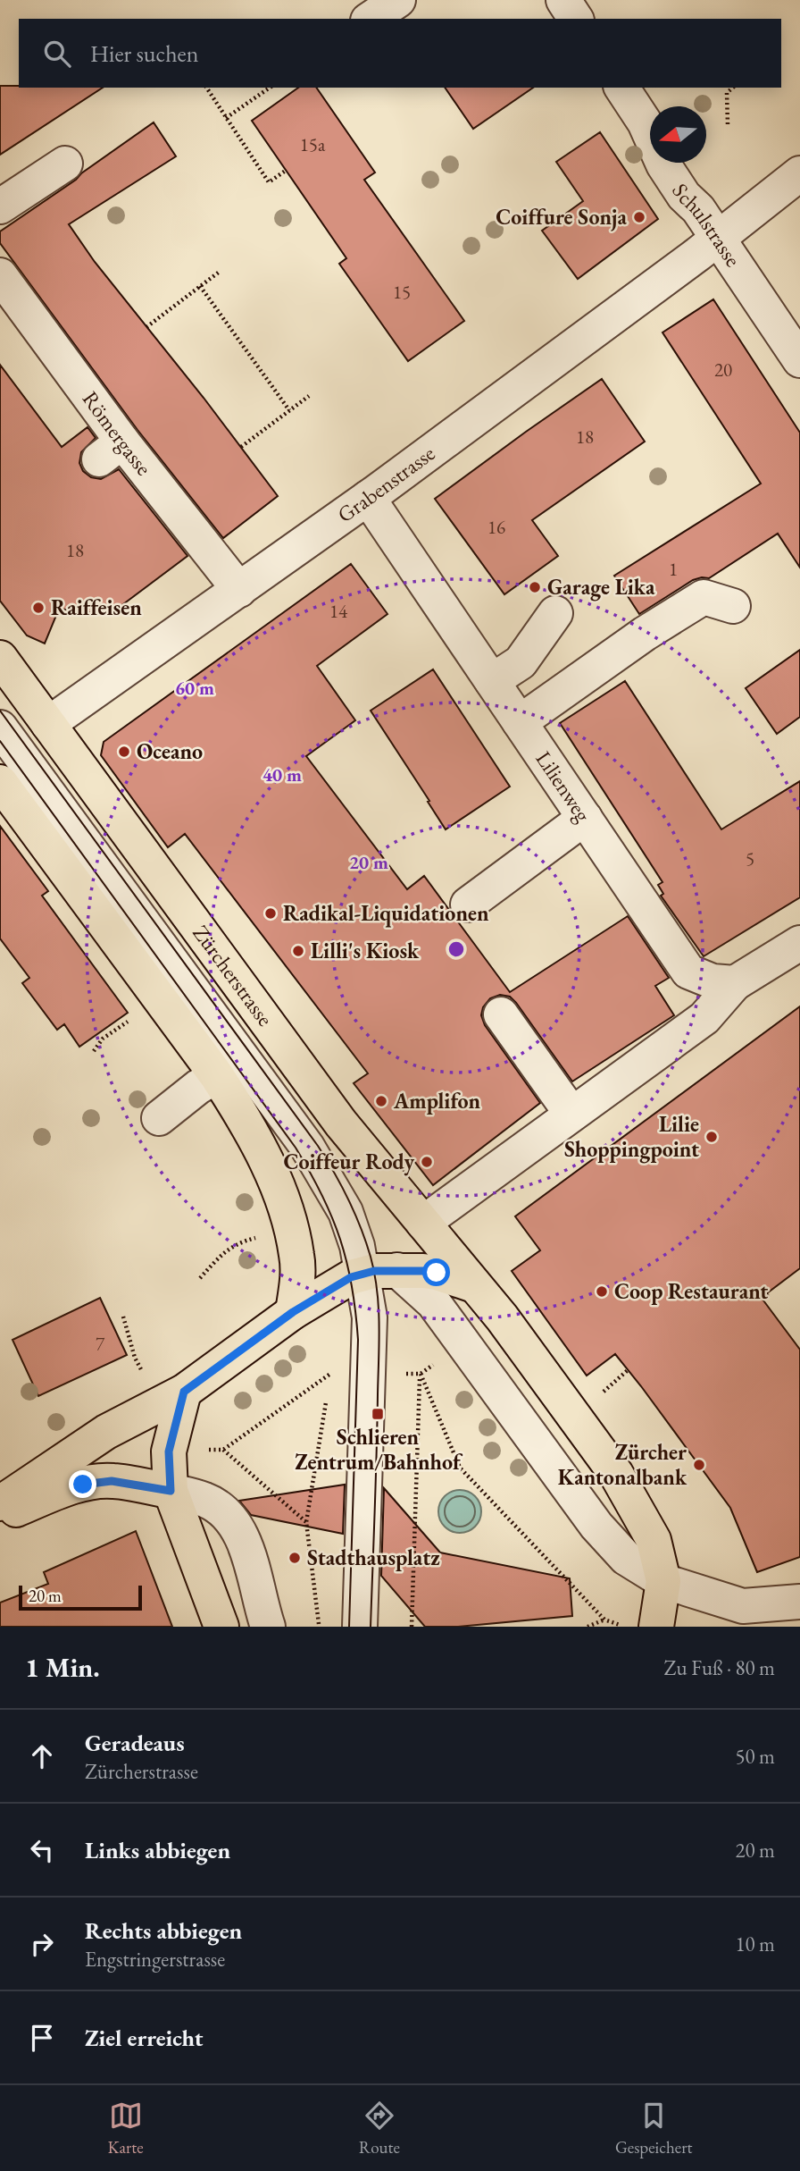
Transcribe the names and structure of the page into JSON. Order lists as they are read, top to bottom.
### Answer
{
  "streets": {
    "main road": ["Zürcherstrasse"],
    "street": [
      "Schulstrasse",
      "Römergasse",
      "Grabenstrasse",
      "Lilienweg"
    ]
  },
  "crossings": [
    ["Schulstrasse", "Grabenstrasse"],
    ["Römergasse", "Grabenstrasse"],
    ["Grabenstrasse", "Lilienweg"],
    ["Grabenstrasse", "Zürcherstrasse"]
  ],
  "places": {
    "other": [
      "Coiffure Sonja",
      "Garage Lika",
      "Raiffeisen",
      "Oceano",
      "Radikal-Liquidationen",
      "Lilli's Kiosk",
      "Amplifon",
      "Lilie Shoppingpoint",
      "Coiffeur Rody",
      "Coop Restaurant",
      "Zürcher Kantonalbank",
      "Stadthausplatz"
    ],
    "transit": ["Schlieren Zentrum/Bahnhof"]
  },
  "house_numbers": [
    "15a",
    "15",
    "20",
    "18",
    "16",
    "18",
    "1",
    "14",
    "5",
    "7"
  ],
  "scale_bar": "20 m",
  "north": "left",
  "page": {
    "search": "Hier suchen",
    "scale": "20 m",
    "heading": ["1 Min.", "Zu Fuß · 80 m"],
    "list": [
      ["Geradeaus", "Zürcherstrasse", "50 m"],
      ["Links abbiegen", "20 m"],
      ["Rechts abbiegen", "Engstringerstrasse", "10 m"],
      "Ziel erreicht"
    ],
    "nav": ["Karte", "Route", "Gespeichert"]
  },
  "rings": ["60 m", "40 m", "20 m"]
}
